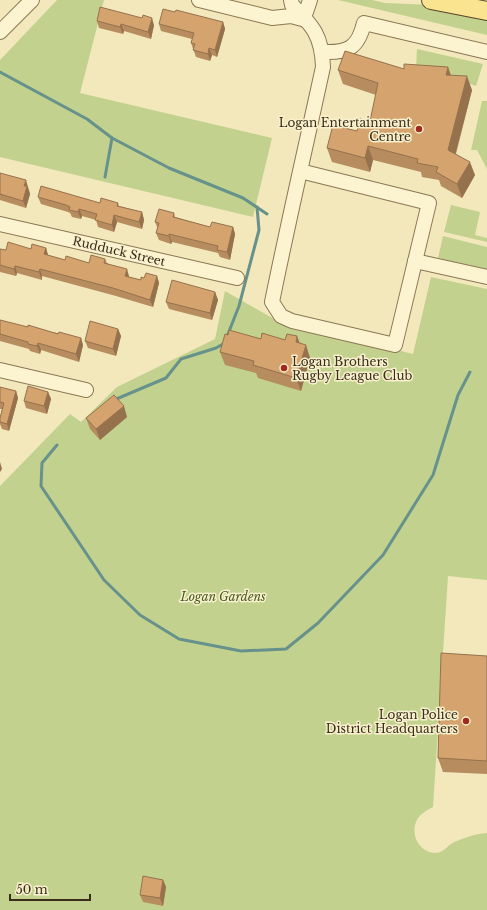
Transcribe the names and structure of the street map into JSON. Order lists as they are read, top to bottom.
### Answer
{
  "streets": {
    "street": ["Rudduck Street"]
  },
  "parks": ["Logan Gardens"],
  "places": ["Logan Entertainment Centre", "Logan Brothers Rugby League Club", "Logan Police District Headquarters"],
  "scale_bar": "50 m"
}
